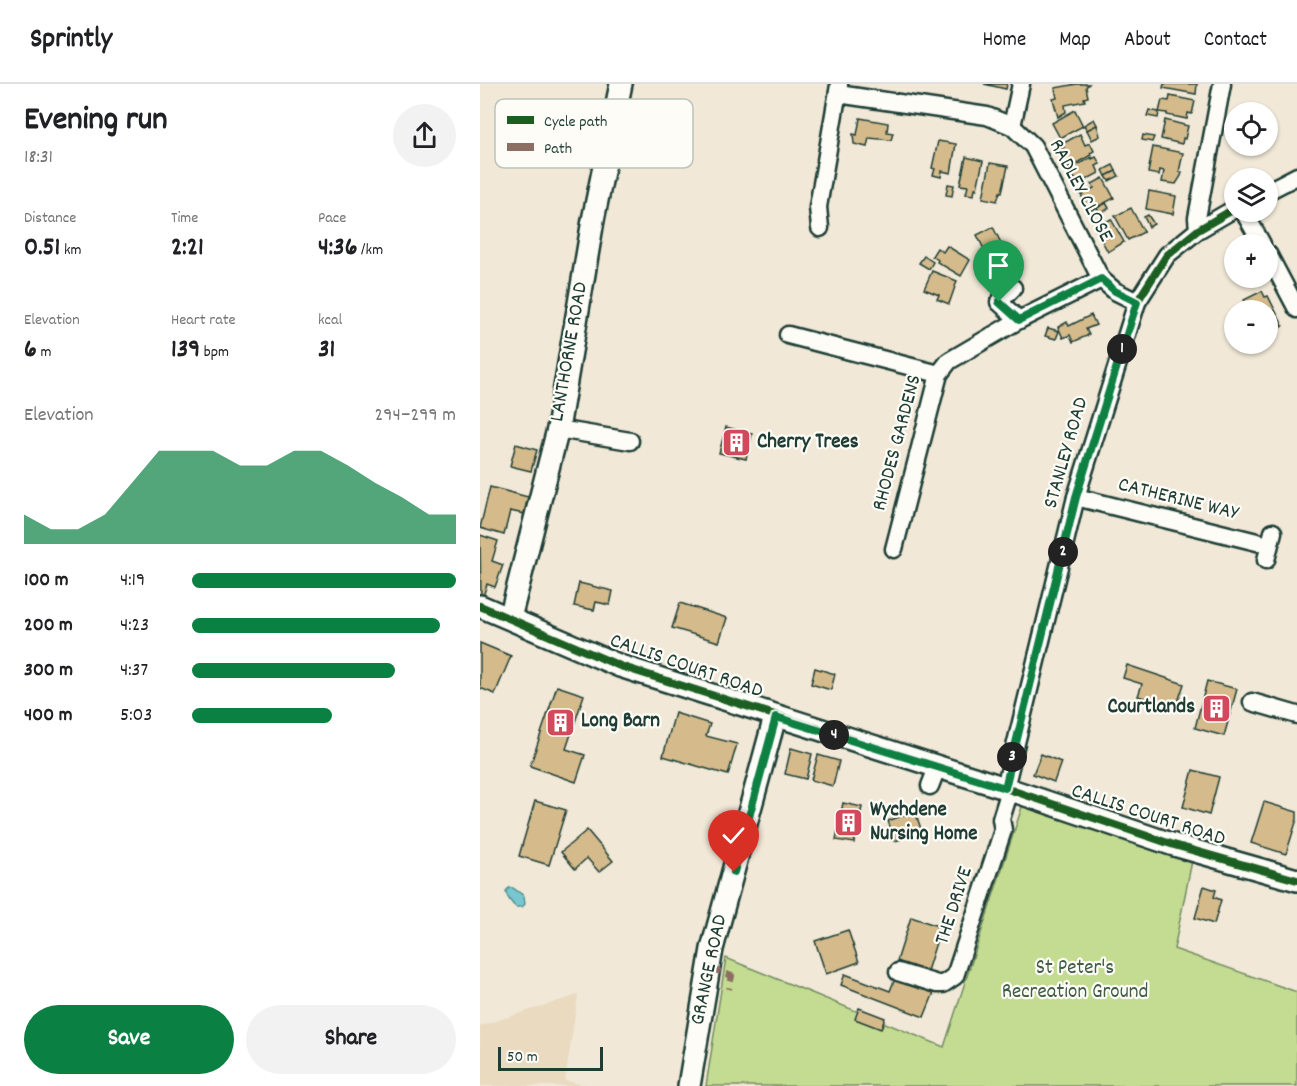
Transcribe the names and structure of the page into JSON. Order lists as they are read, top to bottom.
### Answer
{
  "streets": {
    "street": [
      "RADLEY CLOSE",
      "LANTHORNE ROAD",
      "RHODES GARDENS",
      "STANLEY ROAD",
      "CATHERINE WAY",
      "CALLIS COURT ROAD",
      "THE DRIVE",
      "GRANGE ROAD"
    ]
  },
  "crossings": [
    ["RADLEY CLOSE", "RHODES GARDENS"],
    ["LANTHORNE ROAD", "CALLIS COURT ROAD"],
    ["STANLEY ROAD", "CATHERINE WAY"],
    ["STANLEY ROAD", "CALLIS COURT ROAD"],
    ["STANLEY ROAD", "THE DRIVE"],
    ["CALLIS COURT ROAD", "THE DRIVE"],
    ["CALLIS COURT ROAD", "GRANGE ROAD"]
  ],
  "parks": ["St Peter's Recreation Ground"],
  "places": {
    "building": [
      "Cherry Trees",
      "Courtlands",
      "Long Barn",
      "Wychdene Nursing Home"
    ]
  },
  "legend": ["Cycle path", "Path"],
  "scale_bar": "50 m",
  "page": {
    "header": "Sprintly",
    "nav": [
      "Home",
      "Map",
      "About",
      "Contact"
    ],
    "heading": ["Evening run", "18:31"],
    "map_buttons": ["+", "−"],
    "stats": [
      ["Distance", "0.51 km"],
      ["Time", "2:21"],
      ["Pace", "4:36 /km"],
      ["Elevation", "6 m"],
      ["Heart rate", "139 bpm"],
      ["kcal", "31"]
    ],
    "pins": [
      "1",
      "2",
      "4",
      "3"
    ],
    "chart": ["Elevation", "294–299 m"],
    "list": [
      {
        "name": "100 m",
        "note": "4:19"
      },
      {
        "name": "200 m",
        "note": "4:23"
      },
      {
        "name": "300 m",
        "note": "4:37"
      },
      {
        "name": "400 m",
        "note": "5:03"
      }
    ],
    "buttons": ["Save", "Share"],
    "scale": "50 m"
  }
}
